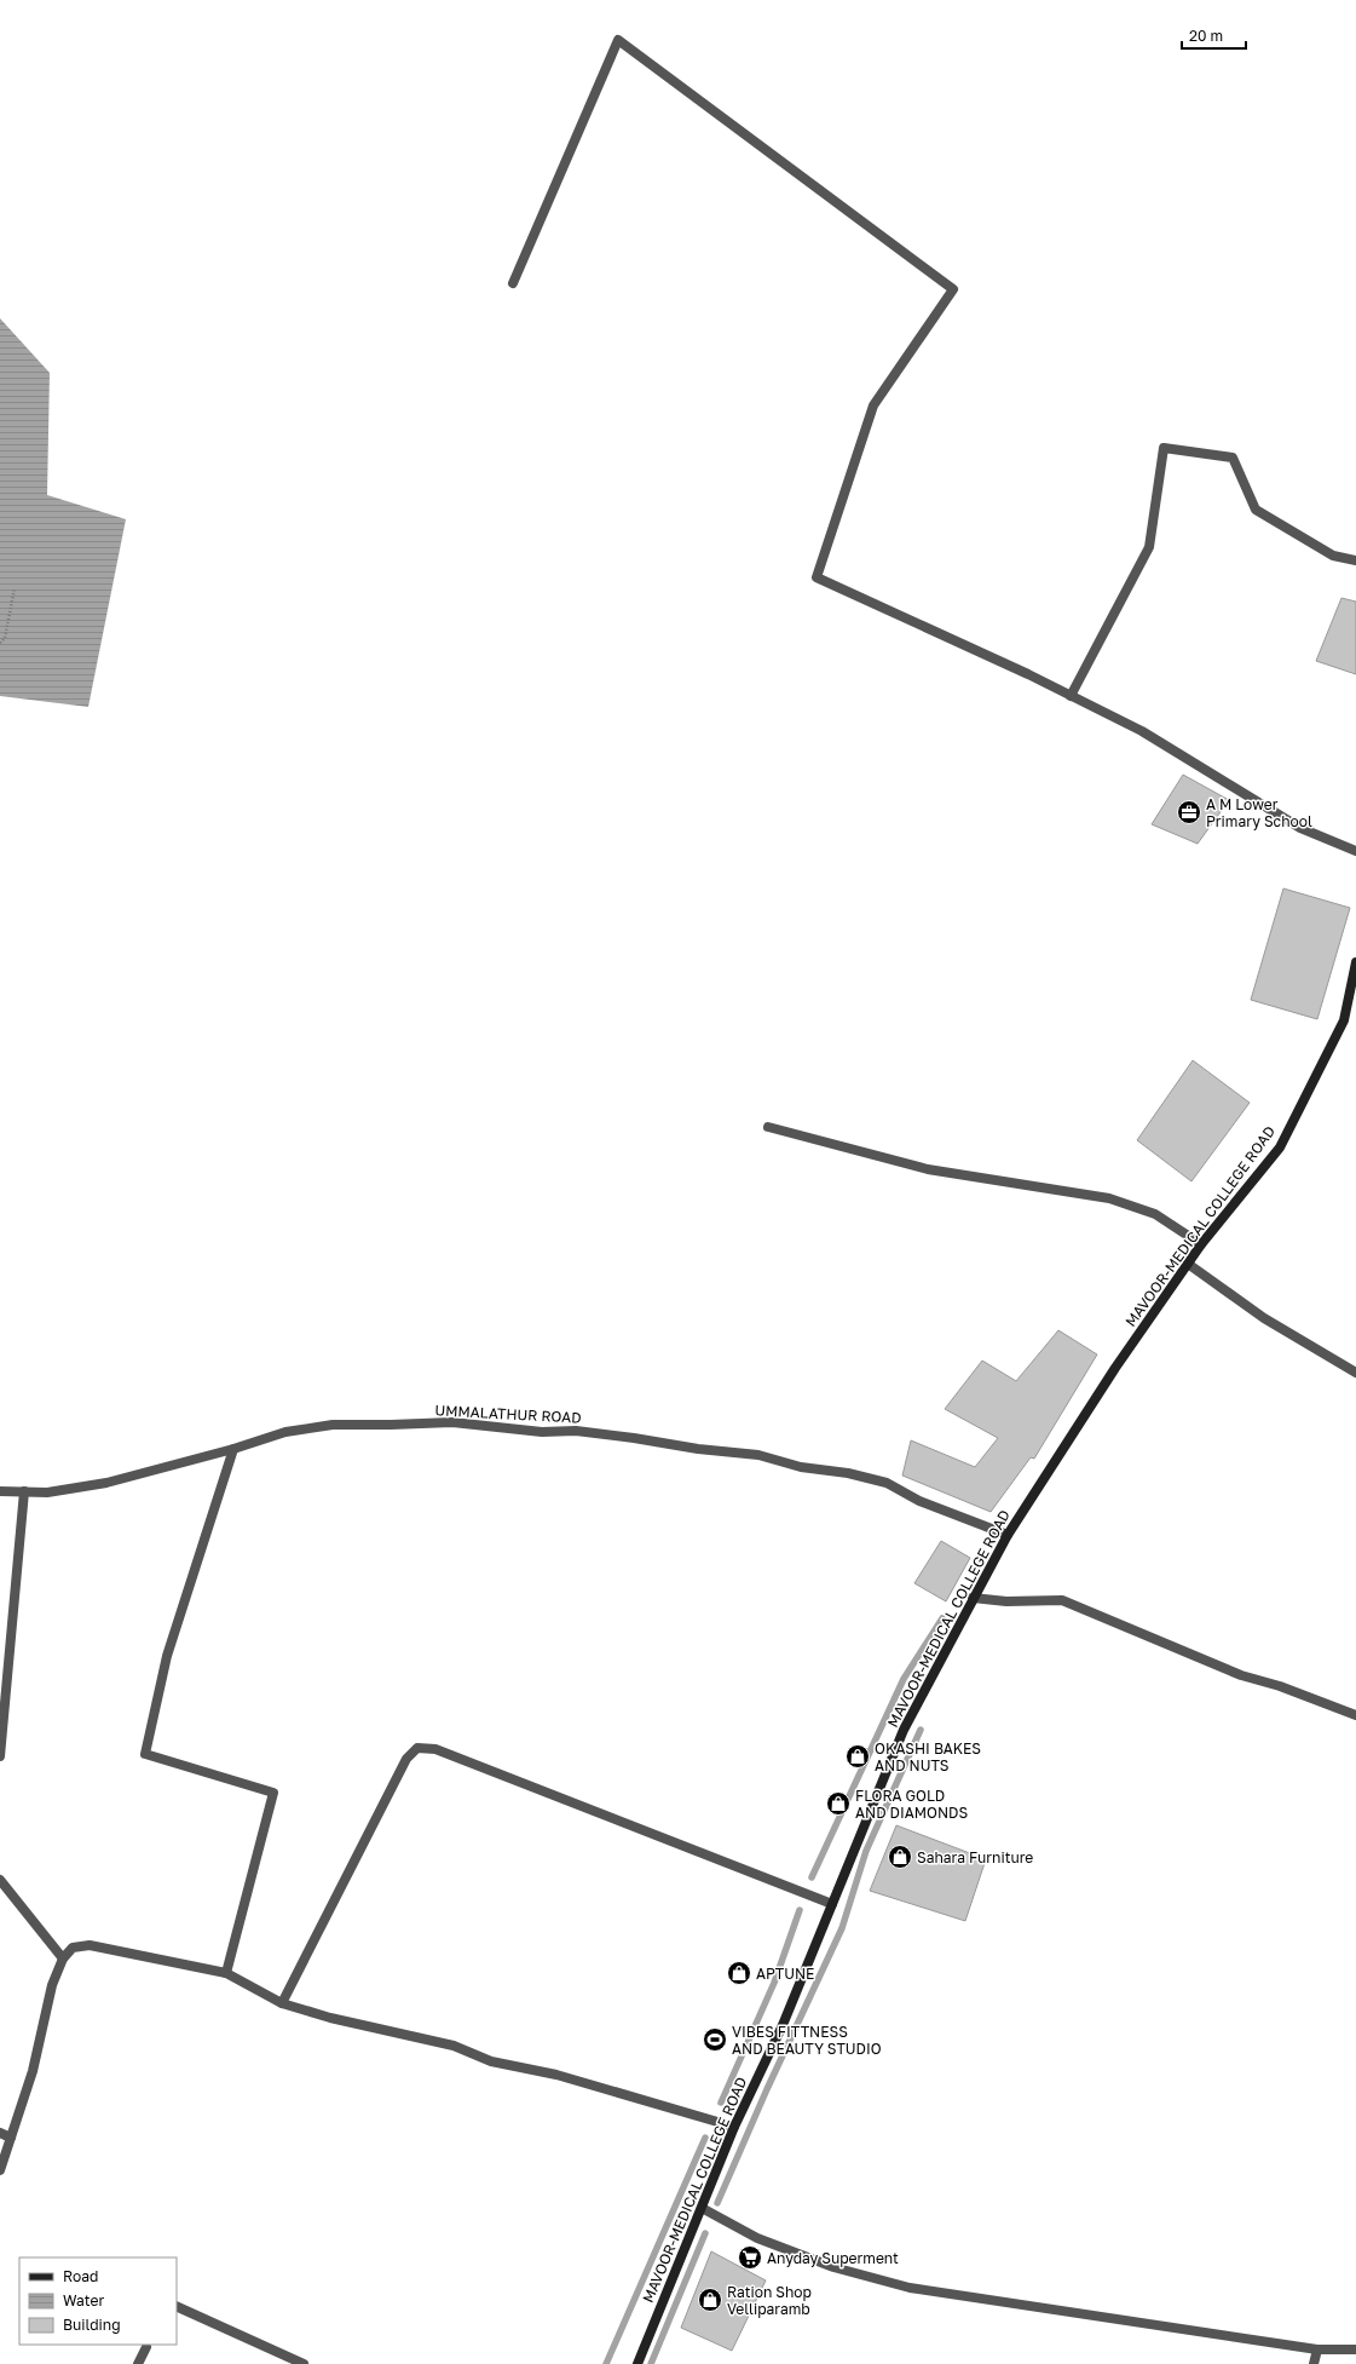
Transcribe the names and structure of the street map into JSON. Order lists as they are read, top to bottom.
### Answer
{
  "streets": {
    "main road": ["MAVOOR-MEDICAL COLLEGE ROAD"],
    "street": ["UMMALATHUR ROAD"]
  },
  "crossings": [
    ["MAVOOR-MEDICAL COLLEGE ROAD", "UMMALATHUR ROAD"]
  ],
  "places": {
    "office": ["A M Lower Primary School"],
    "shop": [
      "OKASHI BAKES AND NUTS",
      "FLORA GOLD AND DIAMONDS",
      "Sahara Furniture",
      "APTUNE",
      "Ration Shop Velliparamb"
    ],
    "sports": ["VIBES FITTNESS AND BEAUTY STUDIO"],
    "supermarket": ["Anyday Superment"]
  },
  "legend": ["Road", "Water", "Building"],
  "scale_bar": "20 m"
}
